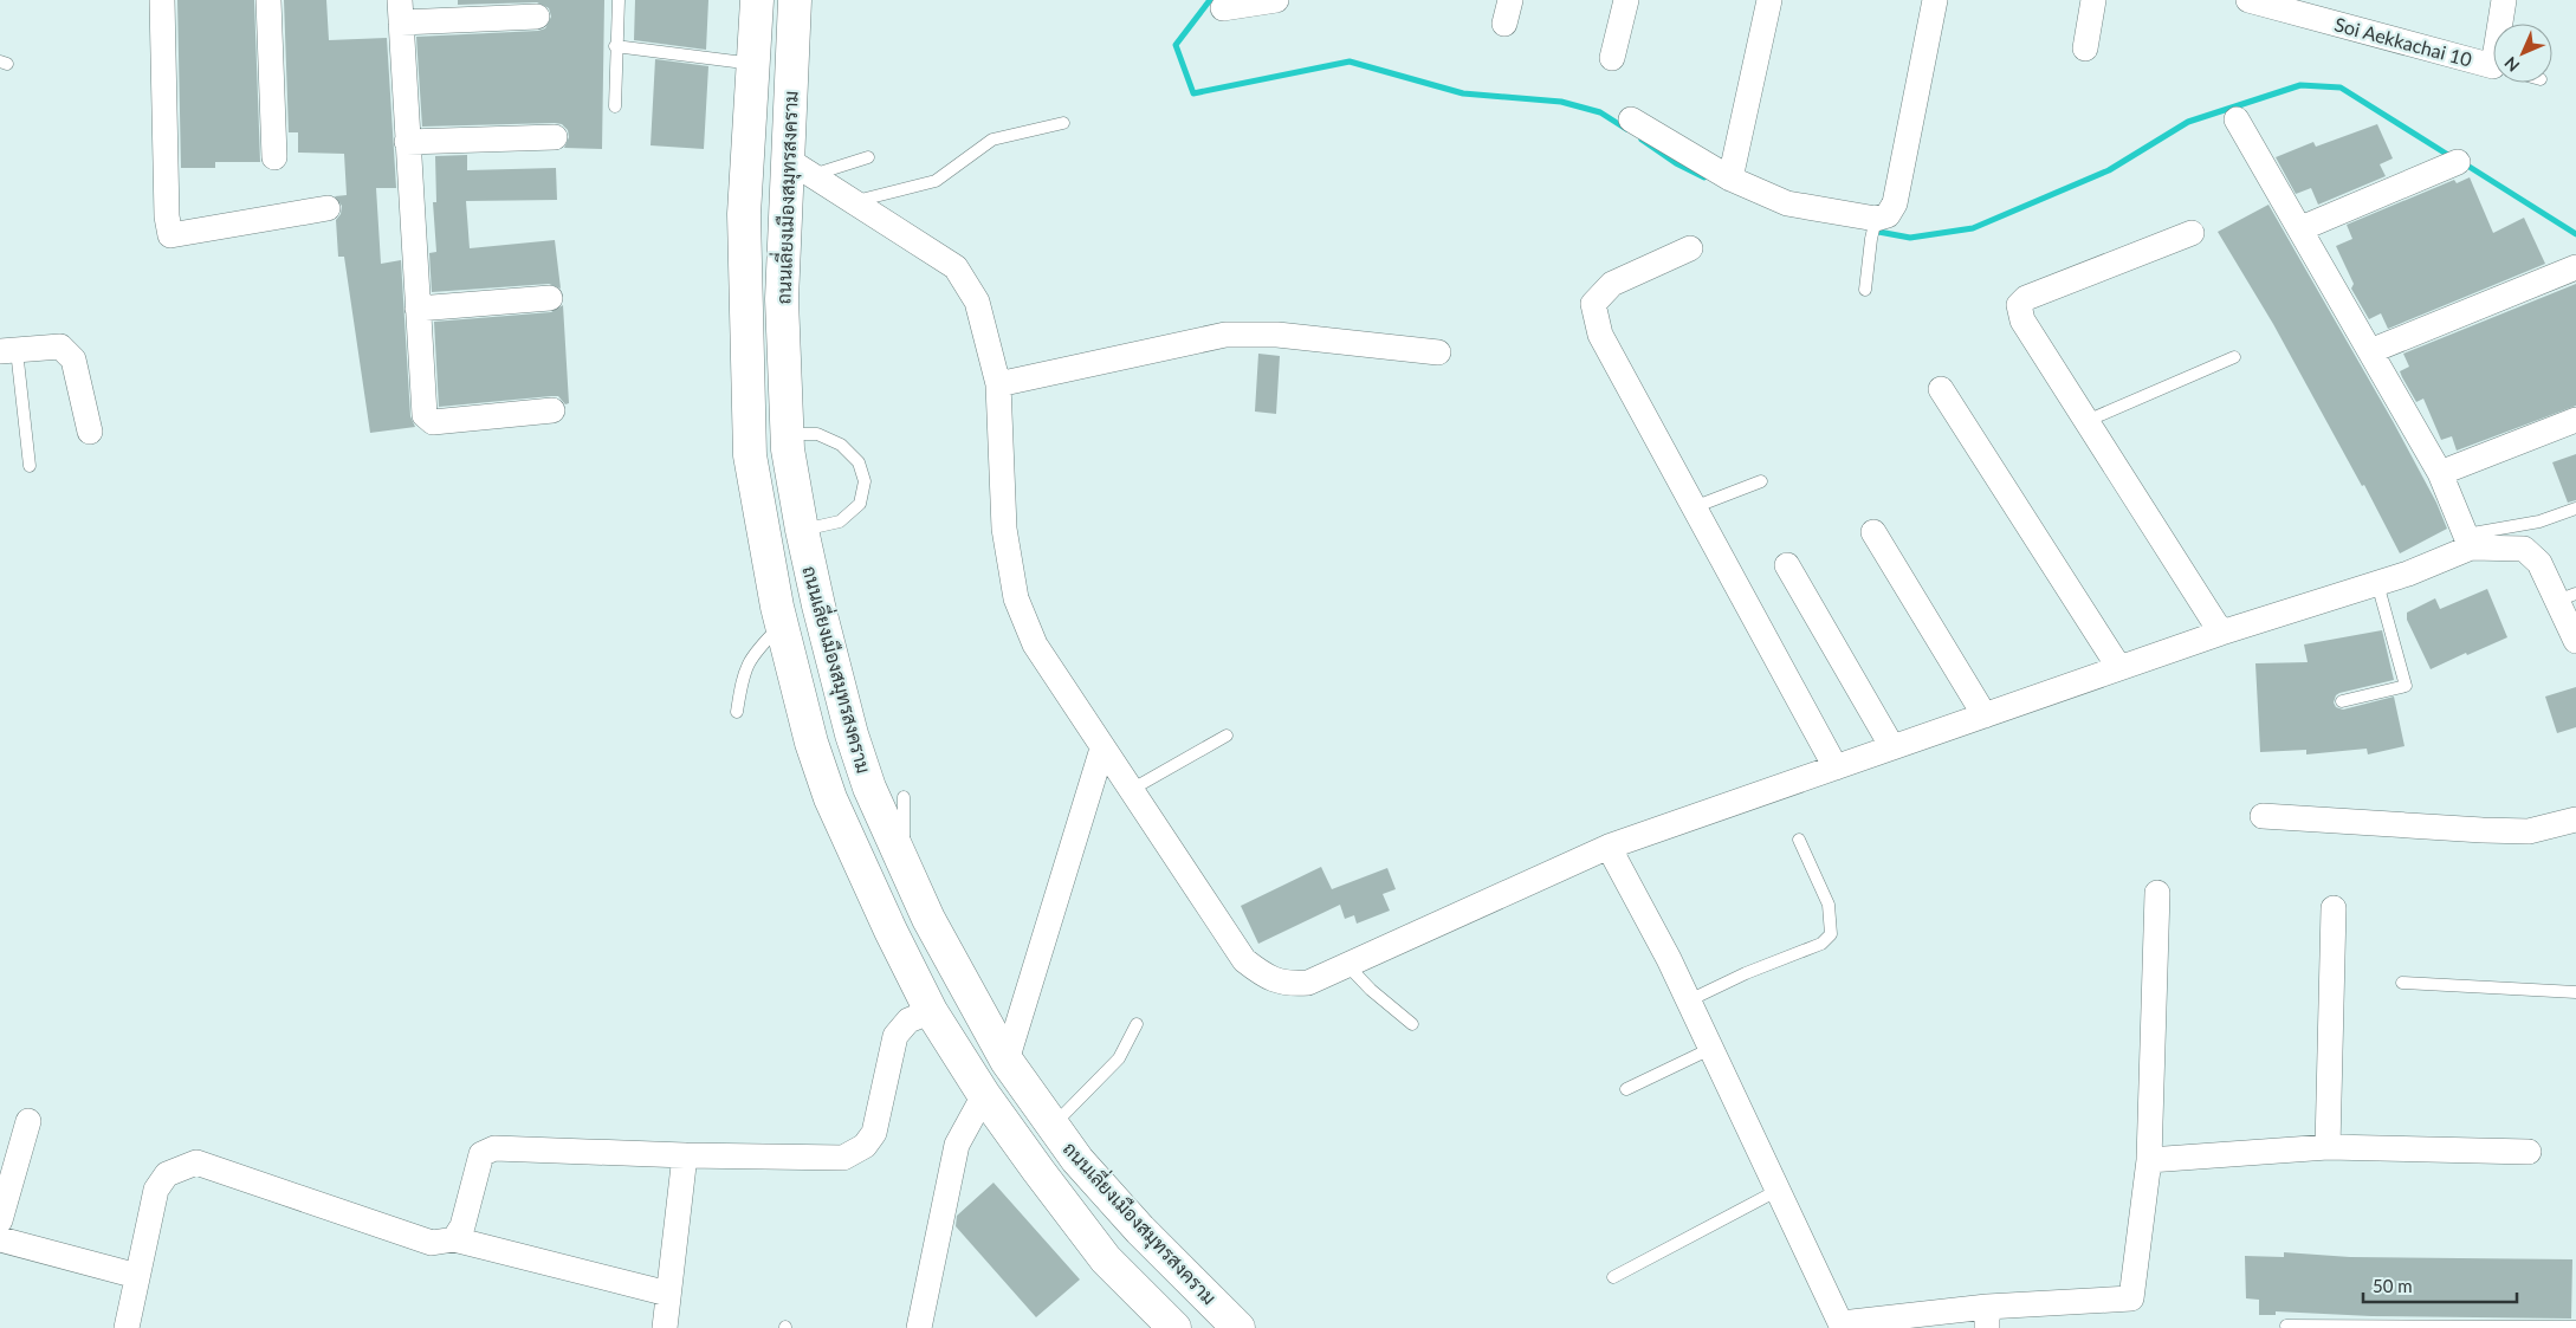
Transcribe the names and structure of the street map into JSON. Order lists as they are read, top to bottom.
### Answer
{
  "streets": {
    "main road": ["ถนนเลี่ยงเมืองสมุทรสงคราม"],
    "street": ["Soi Aekkachai 10"]
  },
  "scale_bar": "50 m",
  "north": "bottom left"
}
